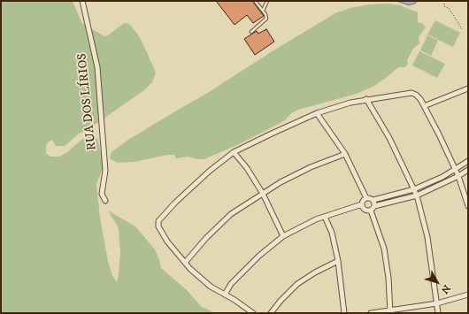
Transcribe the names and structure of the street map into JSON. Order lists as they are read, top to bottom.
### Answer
{
  "streets": {
    "street": ["RUA DOS LÍRIOS"]
  },
  "north": "bottom right"
}
